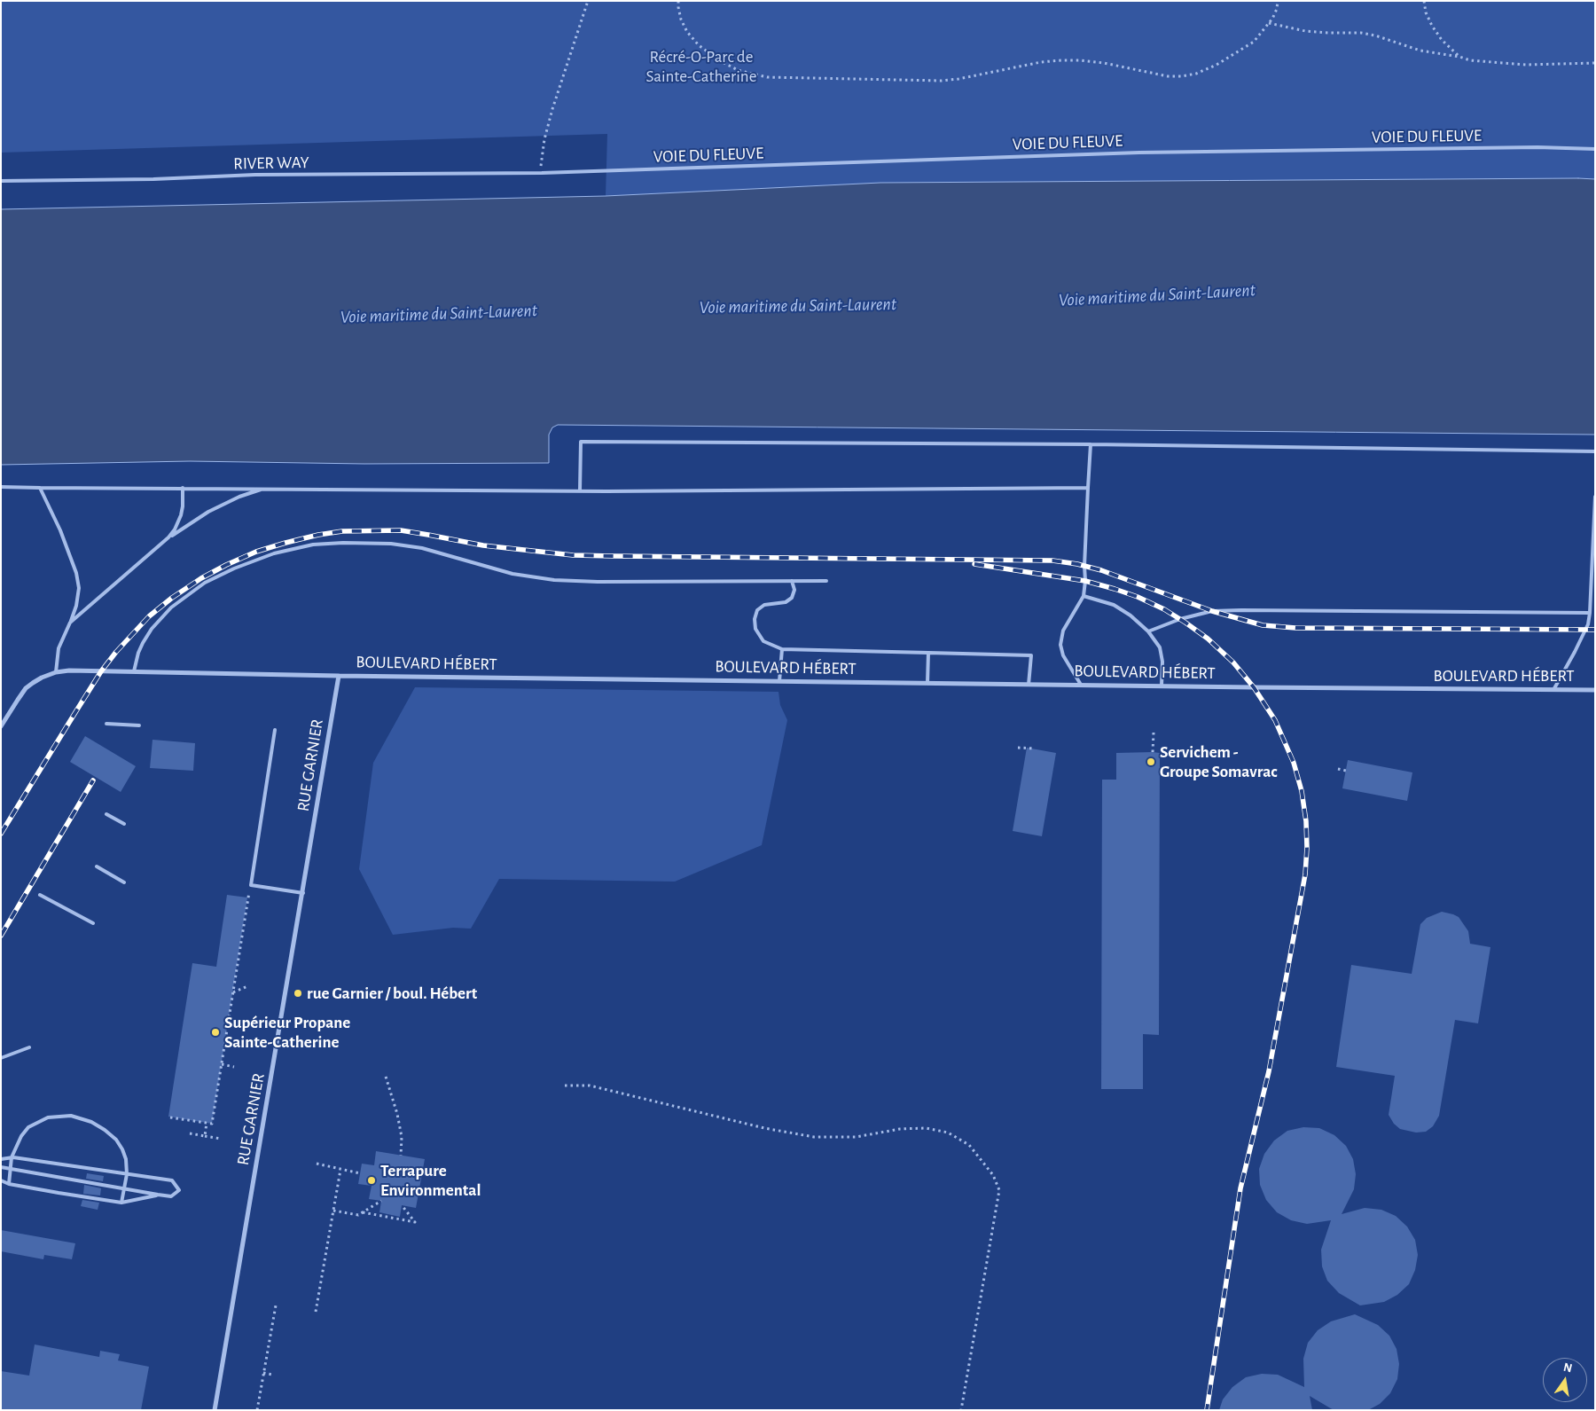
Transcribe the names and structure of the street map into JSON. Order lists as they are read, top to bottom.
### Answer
{
  "streets": {
    "street": ["BOULEVARD HÉBERT", "RUE GARNIER"],
    "lane": ["VOIE DU FLEUVE", "RIVER WAY"]
  },
  "crossings": [
    ["VOIE DU FLEUVE", "RIVER WAY"],
    ["BOULEVARD HÉBERT", "RUE GARNIER"]
  ],
  "water": ["Voie maritime du Saint-Laurent"],
  "parks": ["Récré-O-Parc de Sainte-Catherine"],
  "places": [
    "Servichem - Groupe Somavrac",
    "rue Garnier / boul. Hébert",
    "Supérieur Propane Sainte-Catherine",
    "Terrapure Environmental"
  ],
  "north": "top"
}
